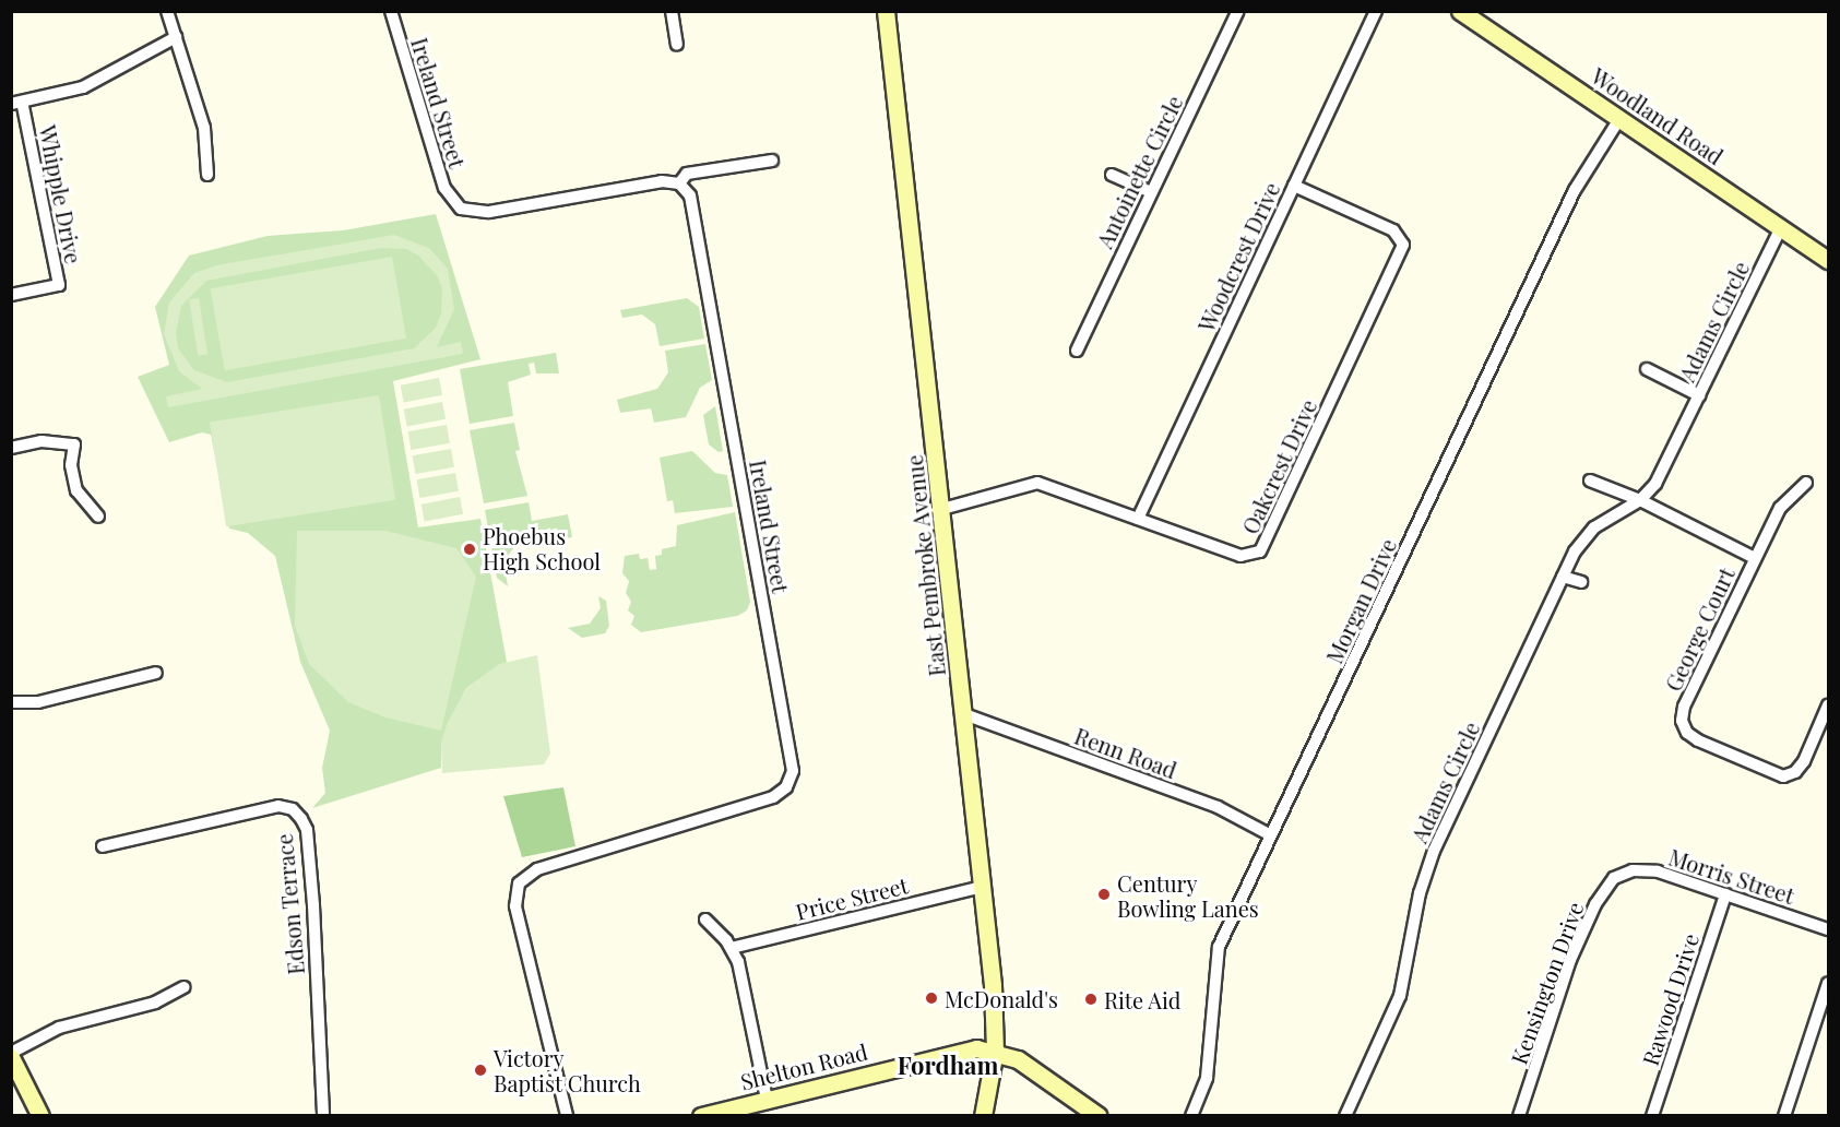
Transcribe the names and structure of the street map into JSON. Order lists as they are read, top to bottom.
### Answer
{
  "streets": {
    "main road": ["Woodland Road", "East Pembroke Avenue", "Shelton Road"],
    "street": [
      "Ireland Street",
      "Antoinette Circle",
      "Whipple Drive",
      "Woodcrest Drive",
      "Adams Circle",
      "Oakcrest Drive",
      "Morgan Drive",
      "George Court",
      "Renn Road",
      "Morris Street",
      "Price Street",
      "Edson Terrace",
      "Kensington Drive",
      "Rawood Drive"
    ]
  },
  "crossings": [
    ["Woodland Road", "Adams Circle"],
    ["Woodland Road", "Morgan Drive"],
    ["Woodcrest Drive", "Oakcrest Drive"],
    ["Oakcrest Drive", "East Pembroke Avenue"],
    ["East Pembroke Avenue", "Renn Road"],
    ["East Pembroke Avenue", "Price Street"],
    ["East Pembroke Avenue", "Shelton Road"],
    ["Morgan Drive", "Renn Road"],
    ["Morris Street", "Kensington Drive"],
    ["Morris Street", "Rawood Drive"]
  ],
  "districts": ["Fordham"],
  "places": [
    "Phoebus High School",
    "Century Bowling Lanes",
    "McDonald's",
    "Rite Aid",
    "Victory Baptist Church"
  ]
}
